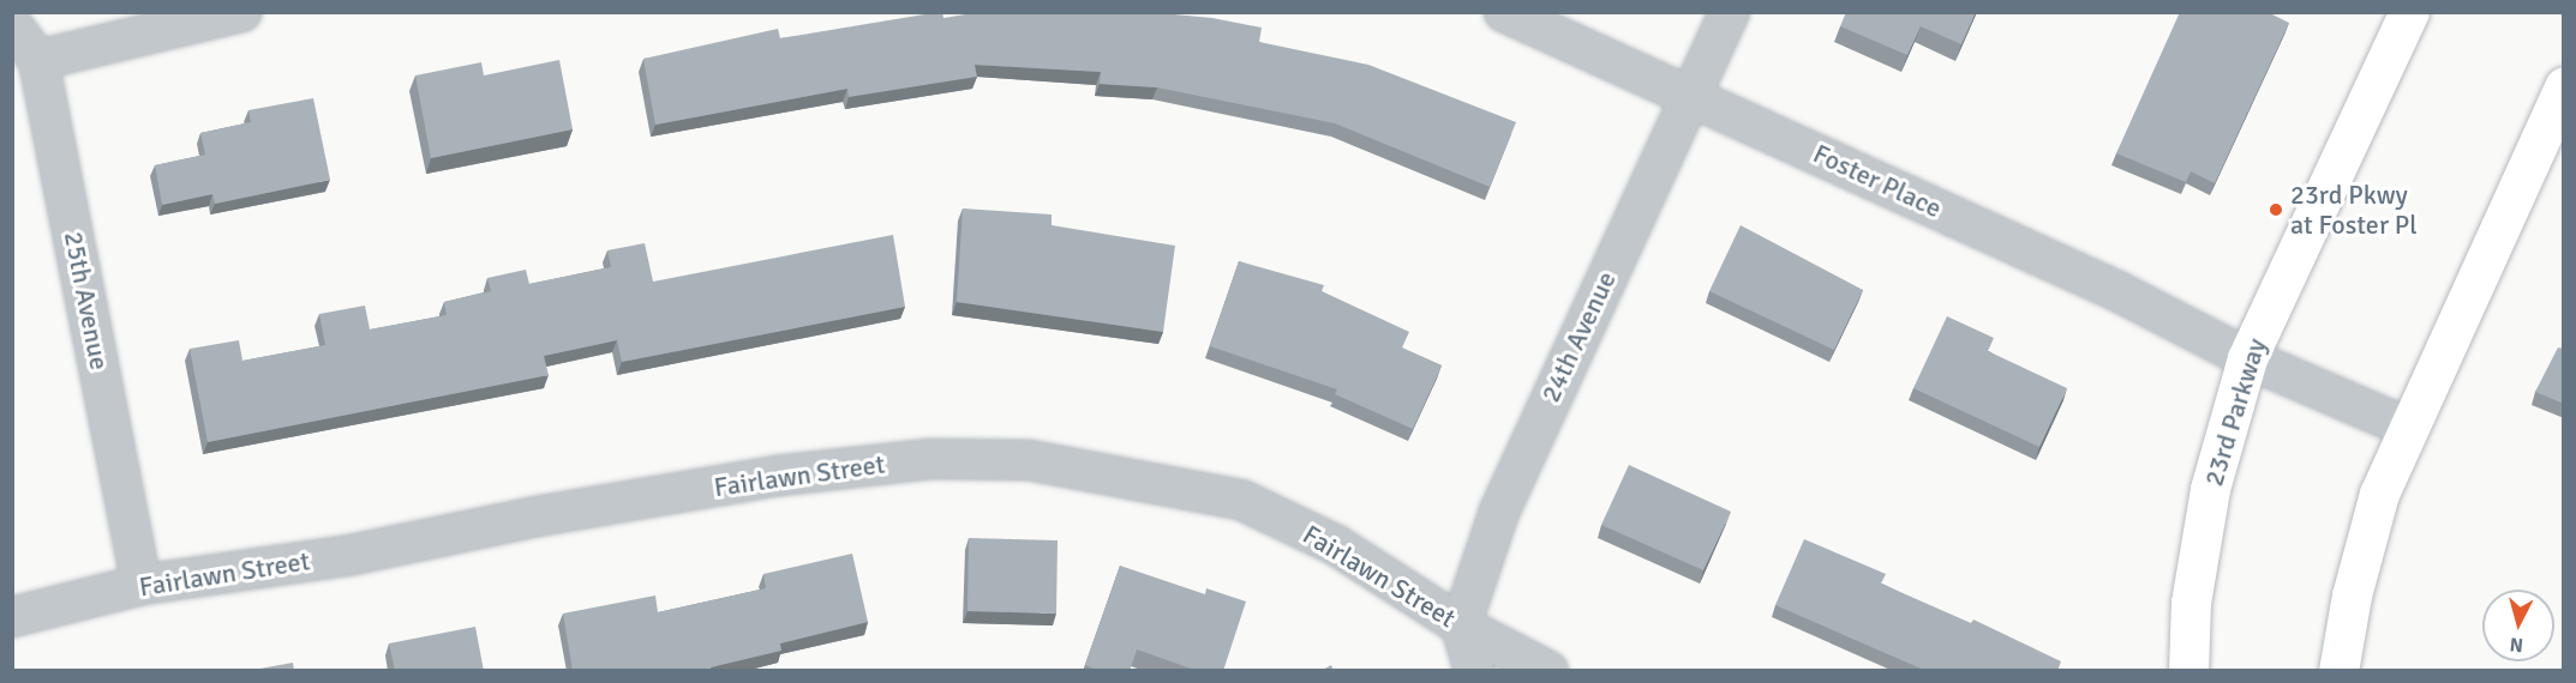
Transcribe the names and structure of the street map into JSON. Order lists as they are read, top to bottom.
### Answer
{
  "streets": {
    "street": [
      "Foster Place",
      "25th Avenue",
      "24th Avenue",
      "23rd Parkway",
      "Fairlawn Street"
    ]
  },
  "crossings": [
    ["Foster Place", "24th Avenue"],
    ["Foster Place", "23rd Parkway"],
    ["25th Avenue", "Fairlawn Street"],
    ["24th Avenue", "Fairlawn Street"]
  ],
  "places": ["23rd Pkwy at Foster Pl"],
  "north": "bottom"
}
